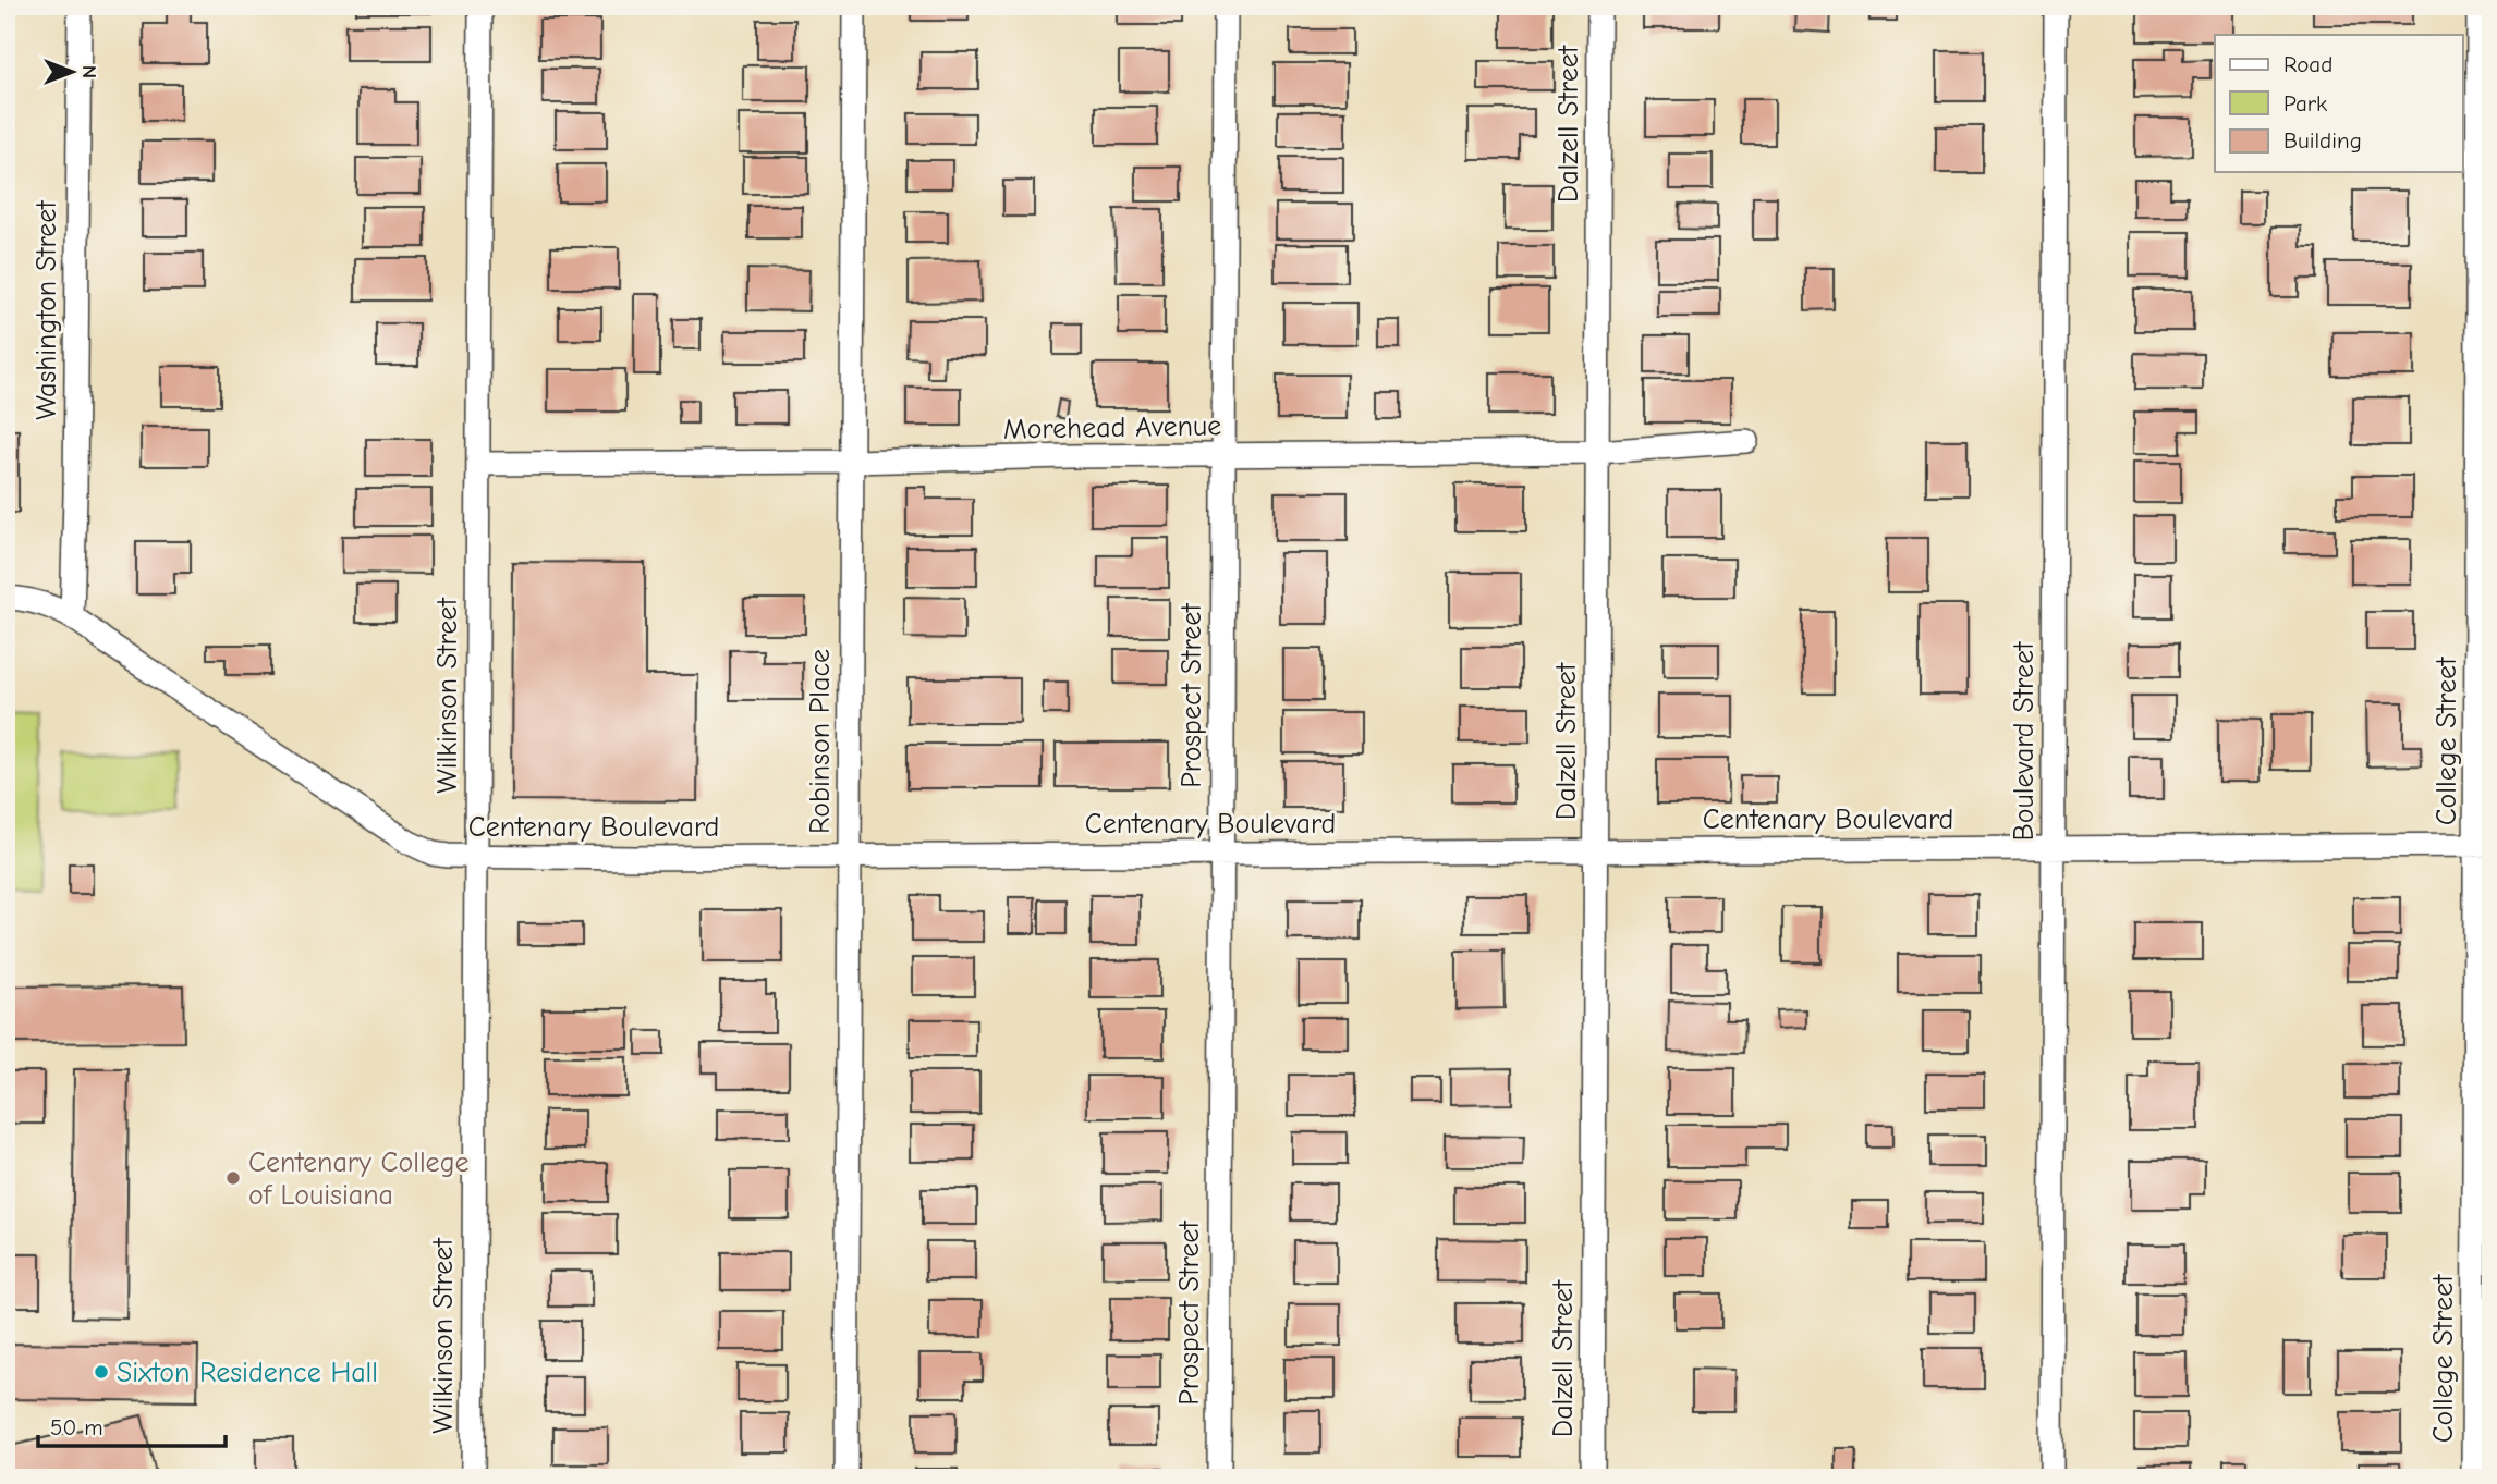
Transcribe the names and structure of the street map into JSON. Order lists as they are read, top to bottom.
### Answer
{
  "streets": {
    "street": [
      "Dalzell Street",
      "Washington Street",
      "Morehead Avenue",
      "Wilkinson Street",
      "Prospect Street",
      "Robinson Place",
      "Boulevard Street",
      "College Street",
      "Centenary Boulevard"
    ]
  },
  "crossings": [
    ["Dalzell Street", "Morehead Avenue"],
    ["Dalzell Street", "Centenary Boulevard"],
    ["Washington Street", "Centenary Boulevard"],
    ["Morehead Avenue", "Wilkinson Street"],
    ["Morehead Avenue", "Prospect Street"],
    ["Morehead Avenue", "Robinson Place"],
    ["Wilkinson Street", "Centenary Boulevard"],
    ["Prospect Street", "Centenary Boulevard"],
    ["Robinson Place", "Centenary Boulevard"],
    ["Boulevard Street", "Centenary Boulevard"],
    ["College Street", "Centenary Boulevard"]
  ],
  "places": ["Centenary College of Louisiana", "Sixton Residence Hall"],
  "legend": ["Road", "Park", "Building"],
  "scale_bar": "50 m",
  "north": "right"
}
